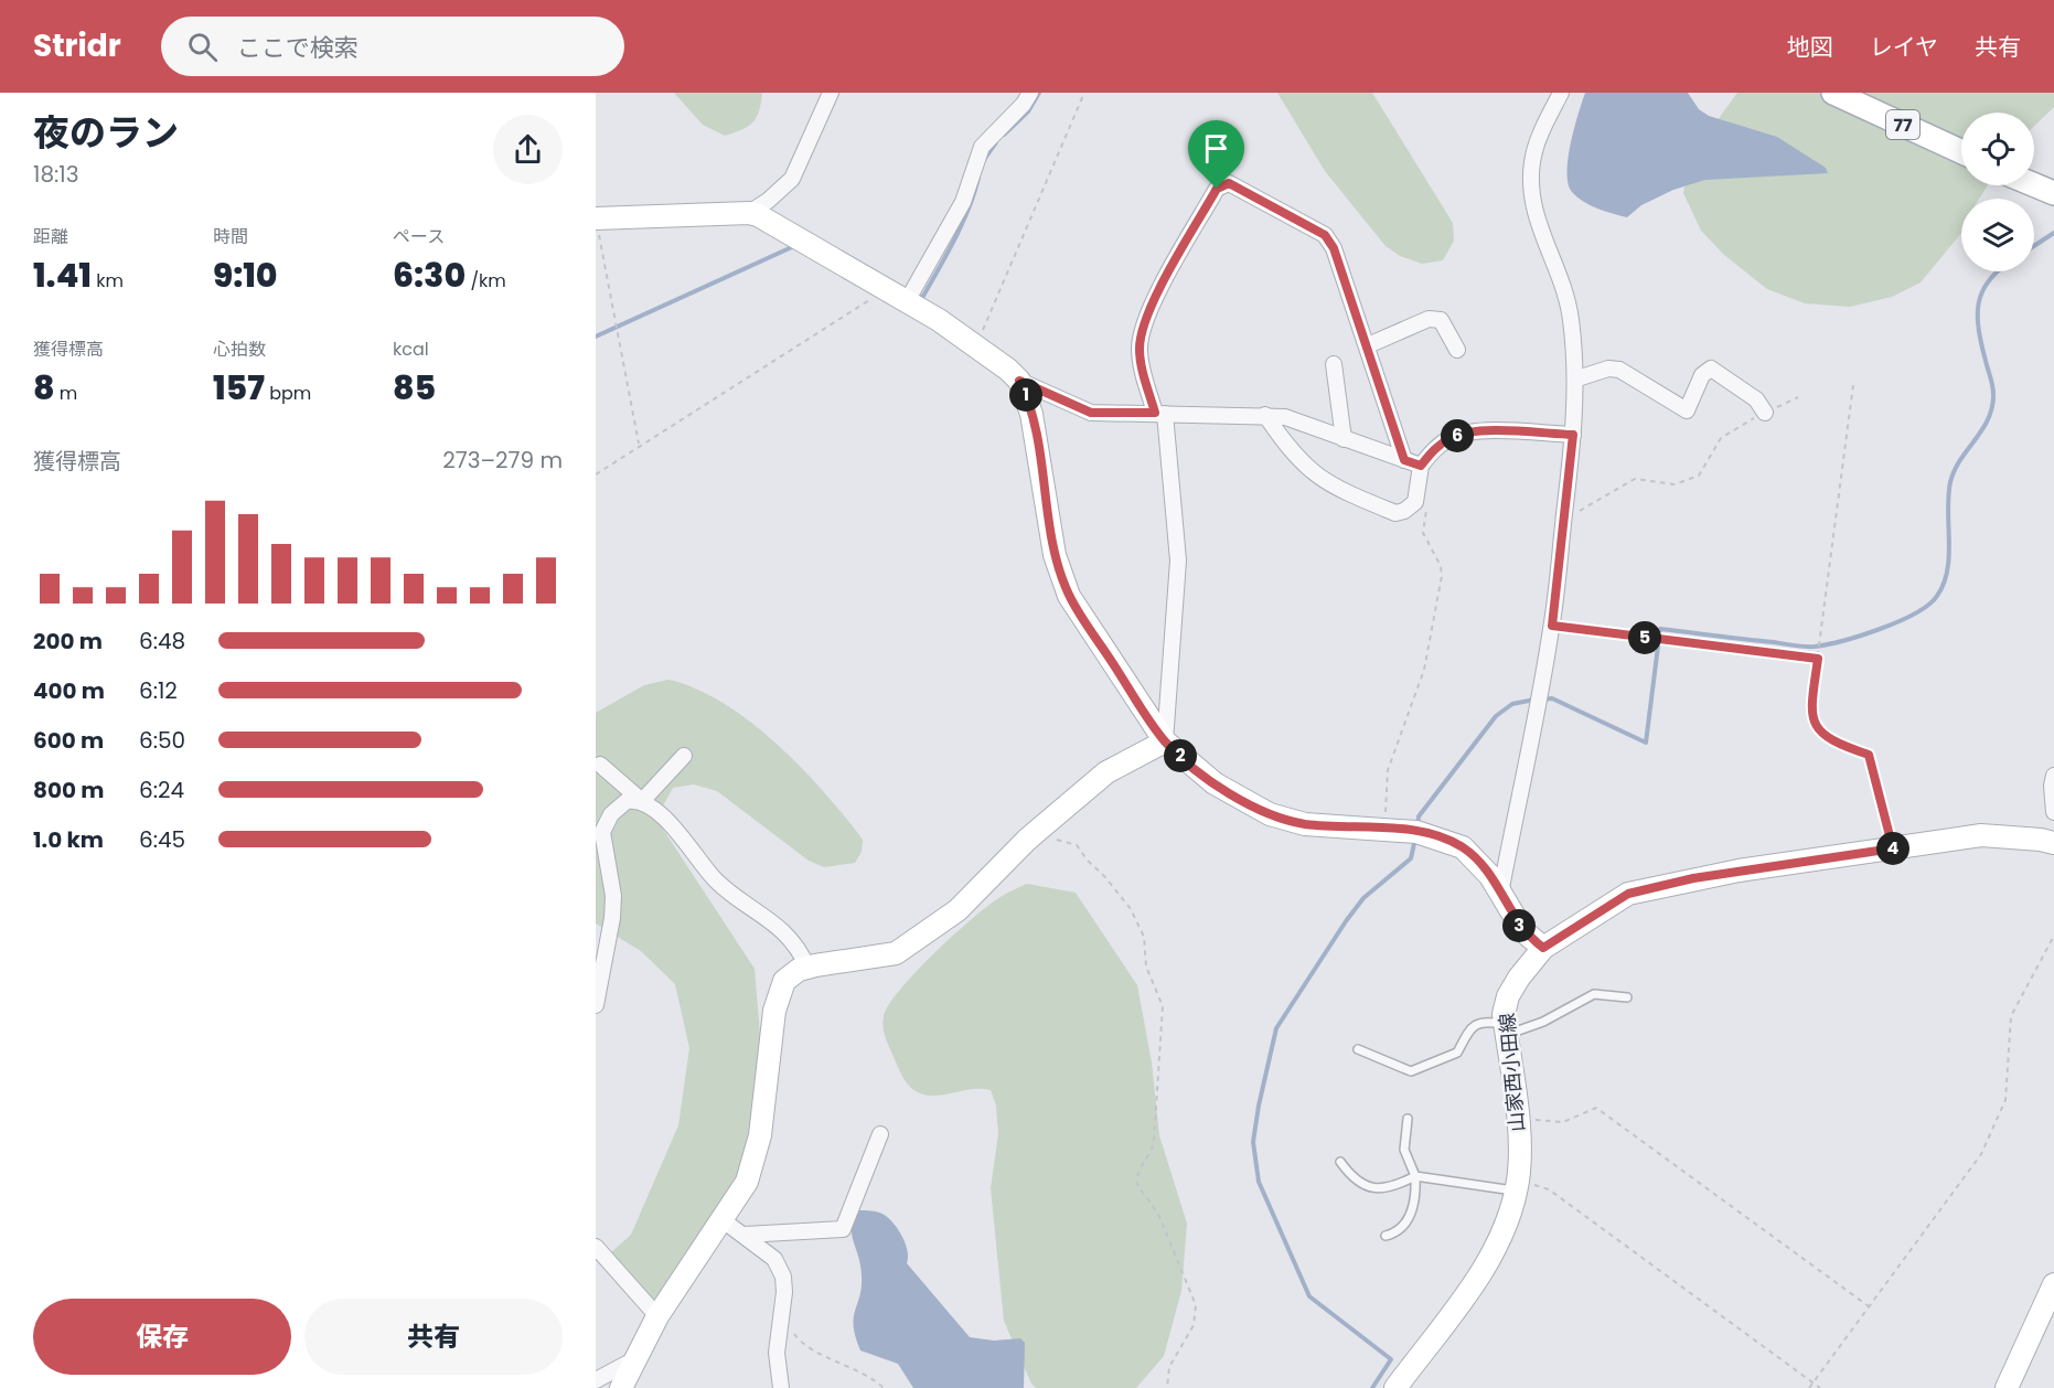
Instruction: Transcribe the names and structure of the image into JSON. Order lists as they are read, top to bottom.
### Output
{
  "streets": {
    "main road": ["77"],
    "street": ["山家西小田線"]
  },
  "page": {
    "header": "Stridr",
    "search": "ここで検索",
    "nav": ["地図", "レイヤ", "共有"],
    "heading": ["夜のラン", "18:13"],
    "stats": [
      ["距離", "1.41 km"],
      ["時間", "9:10"],
      ["ペース", "6:30 /km"],
      ["獲得標高", "8 m"],
      ["心拍数", "157 bpm"],
      ["kcal", "85"]
    ],
    "pins": [
      "1",
      "6",
      "5",
      "2",
      "4",
      "3"
    ],
    "chart": ["獲得標高", "273–279 m"],
    "list": [
      {
        "name": "200 m",
        "note": "6:48"
      },
      {
        "name": "400 m",
        "note": "6:12"
      },
      {
        "name": "600 m",
        "note": "6:50"
      },
      {
        "name": "800 m",
        "note": "6:24"
      },
      {
        "name": "1.0 km",
        "note": "6:45"
      }
    ],
    "buttons": ["保存", "共有"]
  }
}
